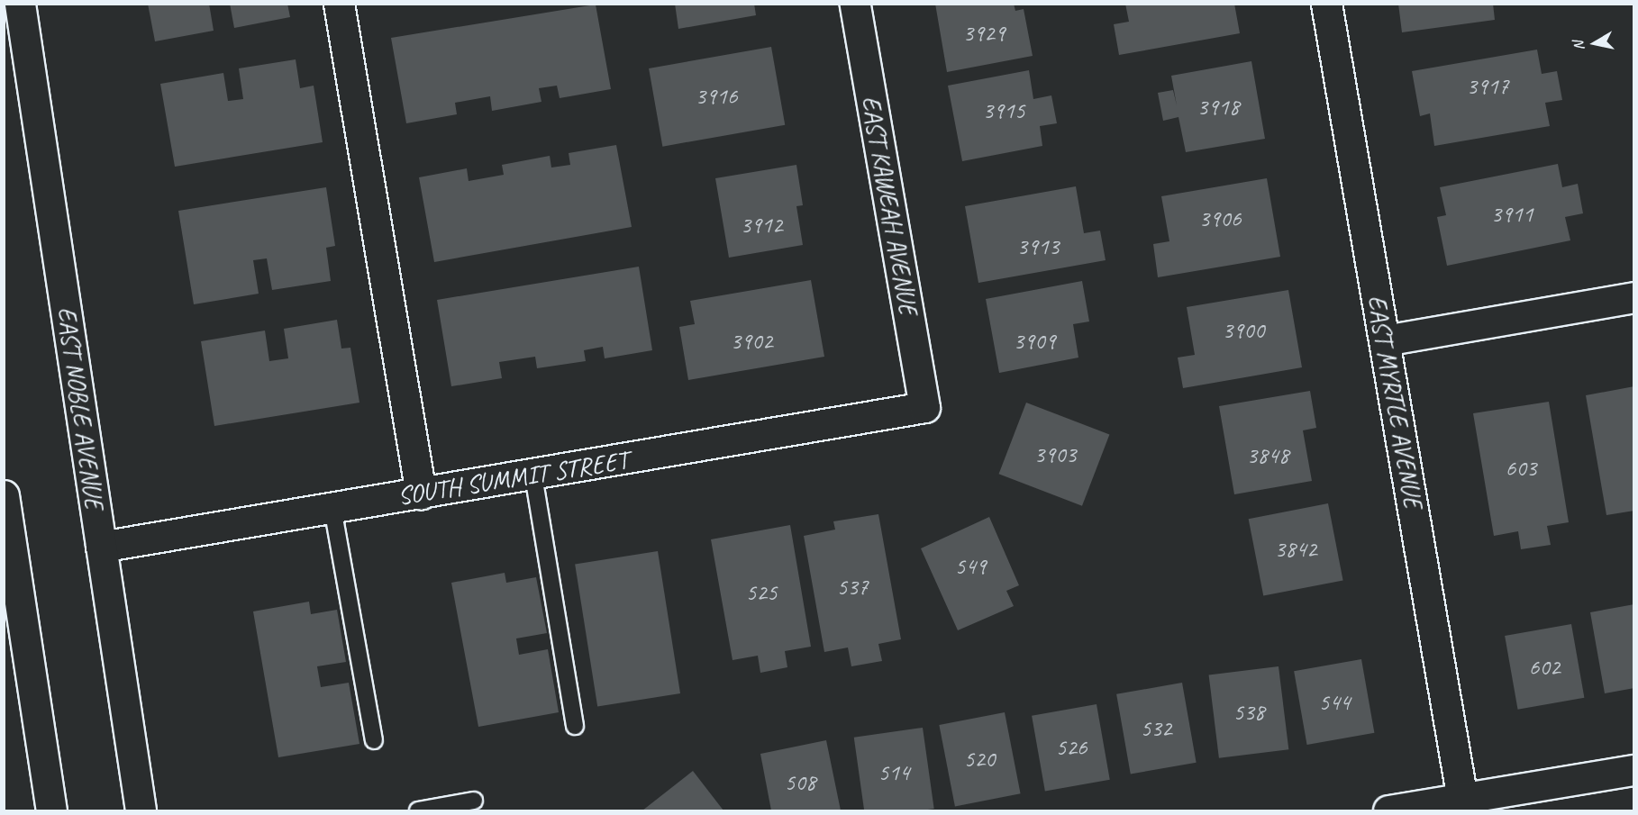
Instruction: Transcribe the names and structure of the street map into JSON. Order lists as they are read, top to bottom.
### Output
{
  "streets": {
    "main road": [
      "EAST KAWEAH AVENUE",
      "EAST MYRTLE AVENUE",
      "EAST NOBLE AVENUE",
      "SOUTH SUMMIT STREET"
    ]
  },
  "crossings": [
    ["EAST KAWEAH AVENUE", "SOUTH SUMMIT STREET"],
    ["EAST NOBLE AVENUE", "SOUTH SUMMIT STREET"]
  ],
  "house_numbers": [
    "3929",
    "3917",
    "3916",
    "3918",
    "3915",
    "3911",
    "3906",
    "3912",
    "3913",
    "3900",
    "3902",
    "3909",
    "3903",
    "3848",
    "603",
    "3842",
    "549",
    "537",
    "525",
    "602",
    "544",
    "538",
    "532",
    "526",
    "520",
    "514",
    "508"
  ],
  "north": "left"
}
